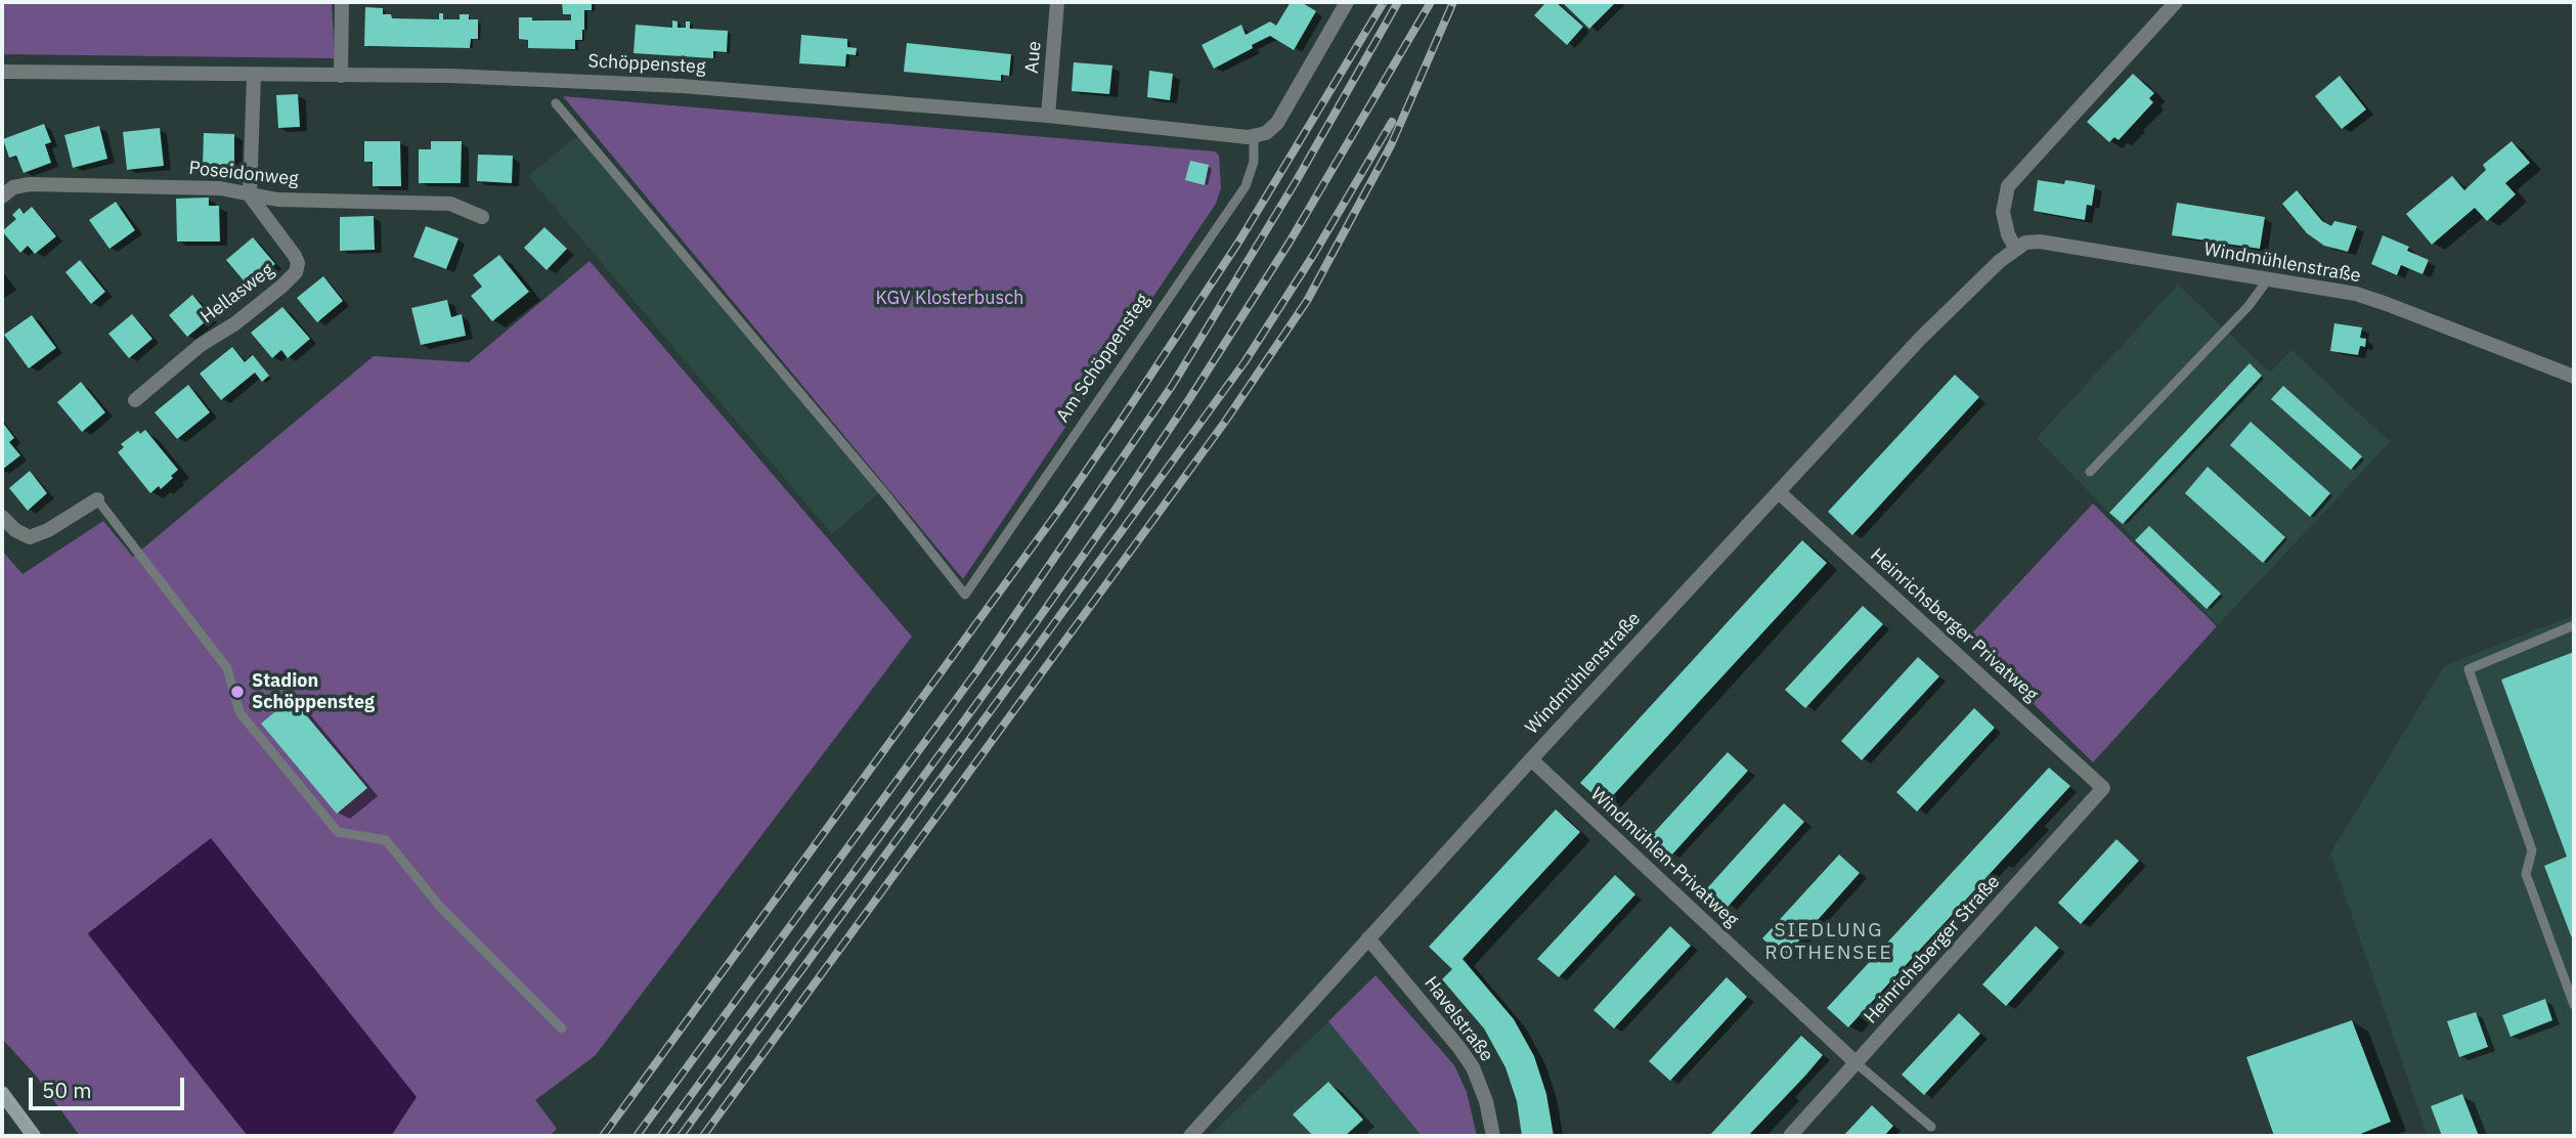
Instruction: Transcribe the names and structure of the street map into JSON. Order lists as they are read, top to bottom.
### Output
{
  "streets": {
    "street": [
      "Aue",
      "Schöppensteg",
      "Poseidonweg",
      "Windmühlenstraße",
      "Hellasweg",
      "Heinrichsberger Privatweg",
      "Windmühlen-Privatweg",
      "Heinrichsberger Straße",
      "Havelstraße"
    ],
    "lane": ["Am Schöppensteg"]
  },
  "crossings": [
    ["Aue", "Schöppensteg"],
    ["Schöppensteg", "Am Schöppensteg"],
    ["Poseidonweg", "Hellasweg"],
    ["Windmühlenstraße", "Heinrichsberger Privatweg"],
    ["Windmühlenstraße", "Windmühlen-Privatweg"],
    ["Windmühlenstraße", "Havelstraße"],
    ["Heinrichsberger Privatweg", "Heinrichsberger Straße"],
    ["Windmühlen-Privatweg", "Heinrichsberger Straße"]
  ],
  "districts": ["SIEDLUNG ROTHENSEE"],
  "parks": ["KGV Klosterbusch"],
  "places": ["Stadion Schöppensteg"],
  "scale_bar": "50 m"
}
